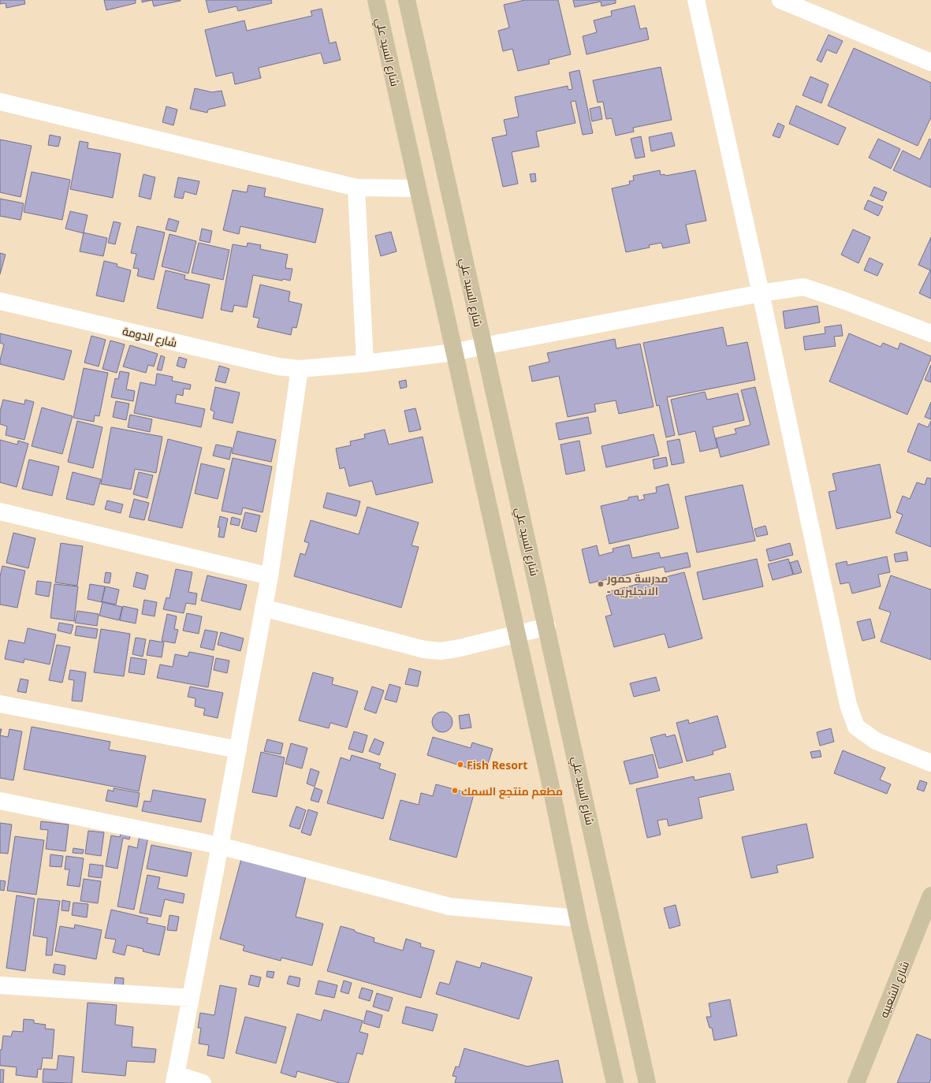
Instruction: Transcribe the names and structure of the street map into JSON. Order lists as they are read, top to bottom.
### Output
{
  "streets": {
    "main road": ["شارع السيد علي", "شارع الشعبيه"],
    "street": ["شارع الدومة"]
  },
  "crossings": [
    ["شارع السيد علي", "شارع الدومة"]
  ],
  "places": ["مدرسة حمور - الانجليزيه", "Fish Resort", "مطعم منتجع السمك"]
}
